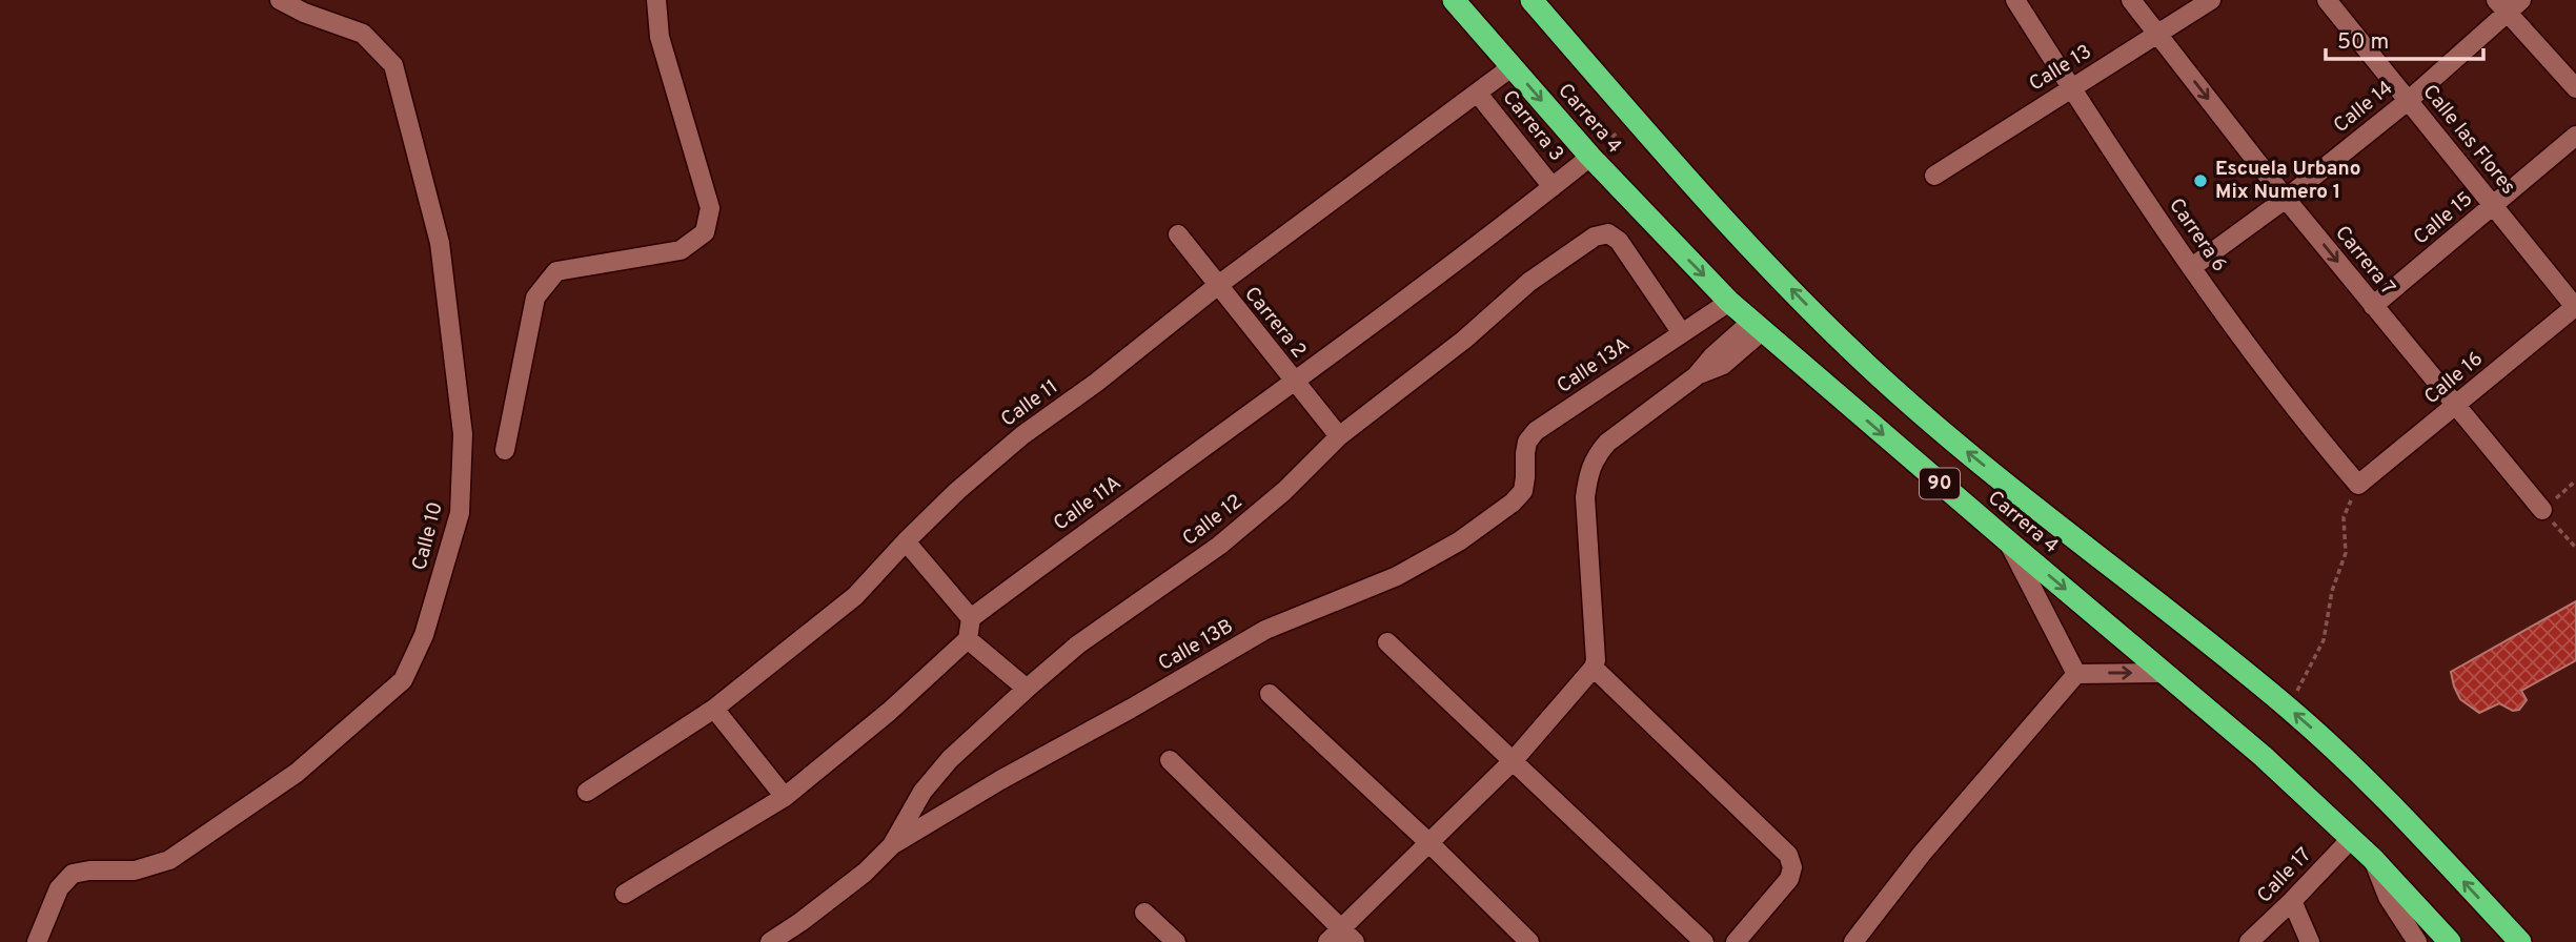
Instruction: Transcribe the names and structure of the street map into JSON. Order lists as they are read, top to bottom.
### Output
{
  "streets": {
    "highway": ["Carrera 4", "90"],
    "street": [
      "Calle 13",
      "Calle 14",
      "Carrera 3",
      "Calle las Flores",
      "Calle 15",
      "Carrera 6",
      "Carrera 7",
      "Carrera 2",
      "Calle 13A",
      "Calle 16",
      "Calle 11",
      "Calle 11A",
      "Calle 12",
      "Calle 10",
      "Calle 13B",
      "Calle 17"
    ]
  },
  "crossings": [
    ["Calle 13", "Carrera 6"],
    ["Calle 13", "Carrera 7"],
    ["Calle 14", "Calle las Flores"],
    ["Calle 14", "Carrera 6"],
    ["Calle 14", "Carrera 7"],
    ["Carrera 4", "Calle 13A"],
    ["Carrera 4", "Calle 11"],
    ["Carrera 4", "Calle 11A"],
    ["Carrera 4", "Calle 17"],
    ["Carrera 3", "Calle 11"],
    ["Carrera 3", "Calle 11A"],
    ["Calle las Flores", "Calle 15"],
    ["Calle las Flores", "Calle 16"],
    ["Calle 15", "Carrera 7"],
    ["Carrera 6", "Calle 16"],
    ["Carrera 7", "Calle 16"],
    ["Carrera 2", "Calle 11"],
    ["Carrera 2", "Calle 11A"],
    ["Carrera 2", "Calle 12"],
    ["Calle 13A", "Calle 12"],
    ["Calle 13A", "Calle 13B"],
    ["Calle 12", "Calle 13B"]
  ],
  "one_way": ["Carrera 7"],
  "places": ["Escuela Urbano Mix Numero 1"],
  "scale_bar": "50 m"
}
